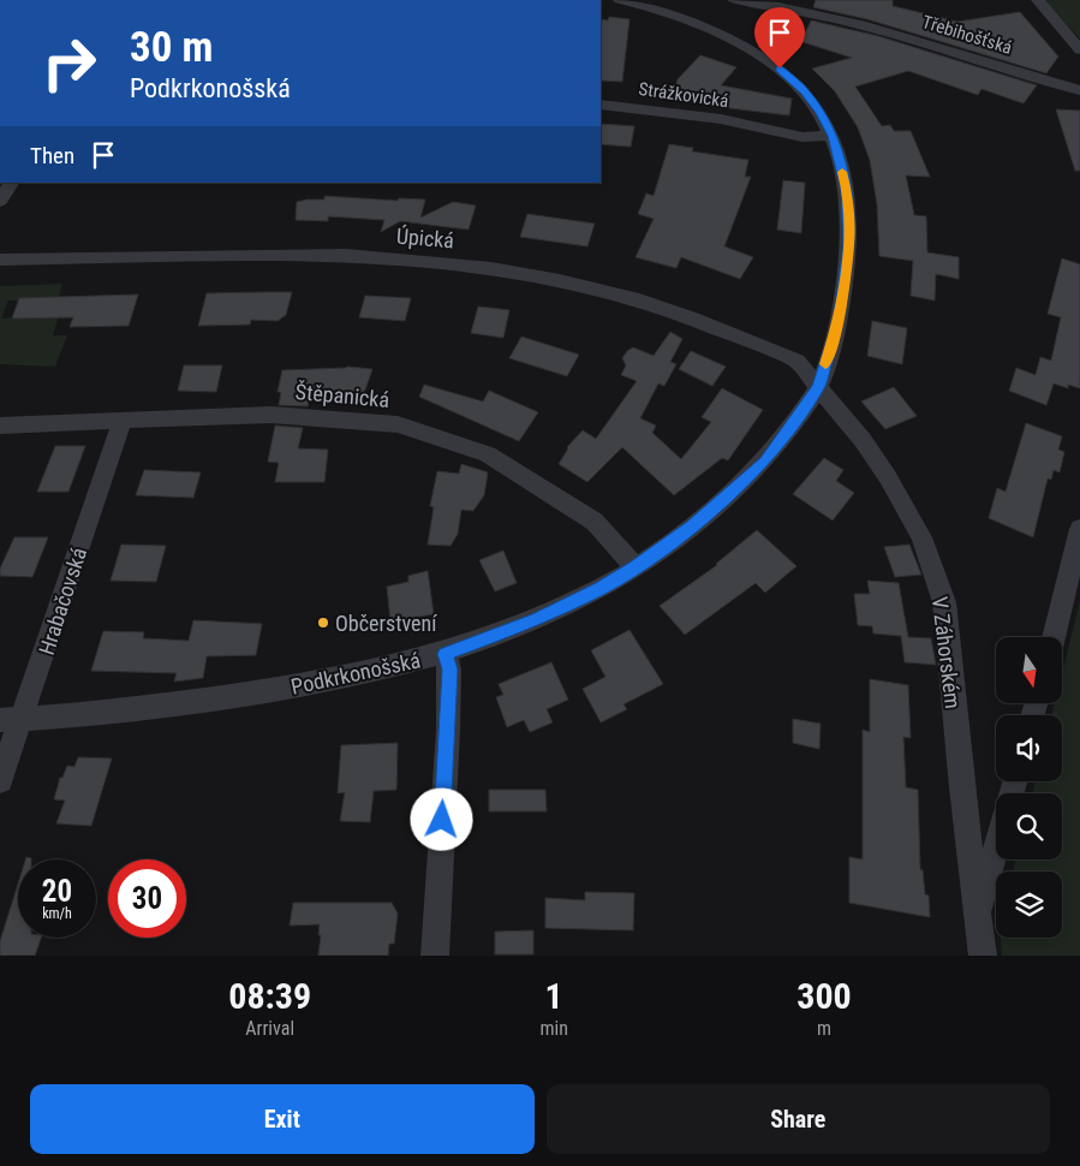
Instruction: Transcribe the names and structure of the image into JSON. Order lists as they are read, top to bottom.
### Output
{
  "streets": {
    "street": [
      "Třebihošťská",
      "Strážkovická",
      "Úpická",
      "Štěpanická",
      "Hrabačovská",
      "V Záhorském",
      "Podkrkonošská"
    ]
  },
  "crossings": [
    ["Strážkovická", "Podkrkonošská"],
    ["Úpická", "V Záhorském"],
    ["Úpická", "Podkrkonošská"],
    ["Štěpanická", "Hrabačovská"],
    ["Štěpanická", "Podkrkonošská"],
    ["Hrabačovská", "Podkrkonošská"],
    ["V Záhorském", "Podkrkonošská"]
  ],
  "places": ["Občerstvení"],
  "north": "bottom",
  "page": {
    "turn": ["30 m", "Podkrkonošská"],
    "then": "Then",
    "speed": "20 km/h",
    "limit": "30",
    "eta": [
      "08:39",
      "Arrival",
      "1",
      "min",
      "300",
      "m"
    ],
    "buttons": ["Exit", "Share"]
  }
}
